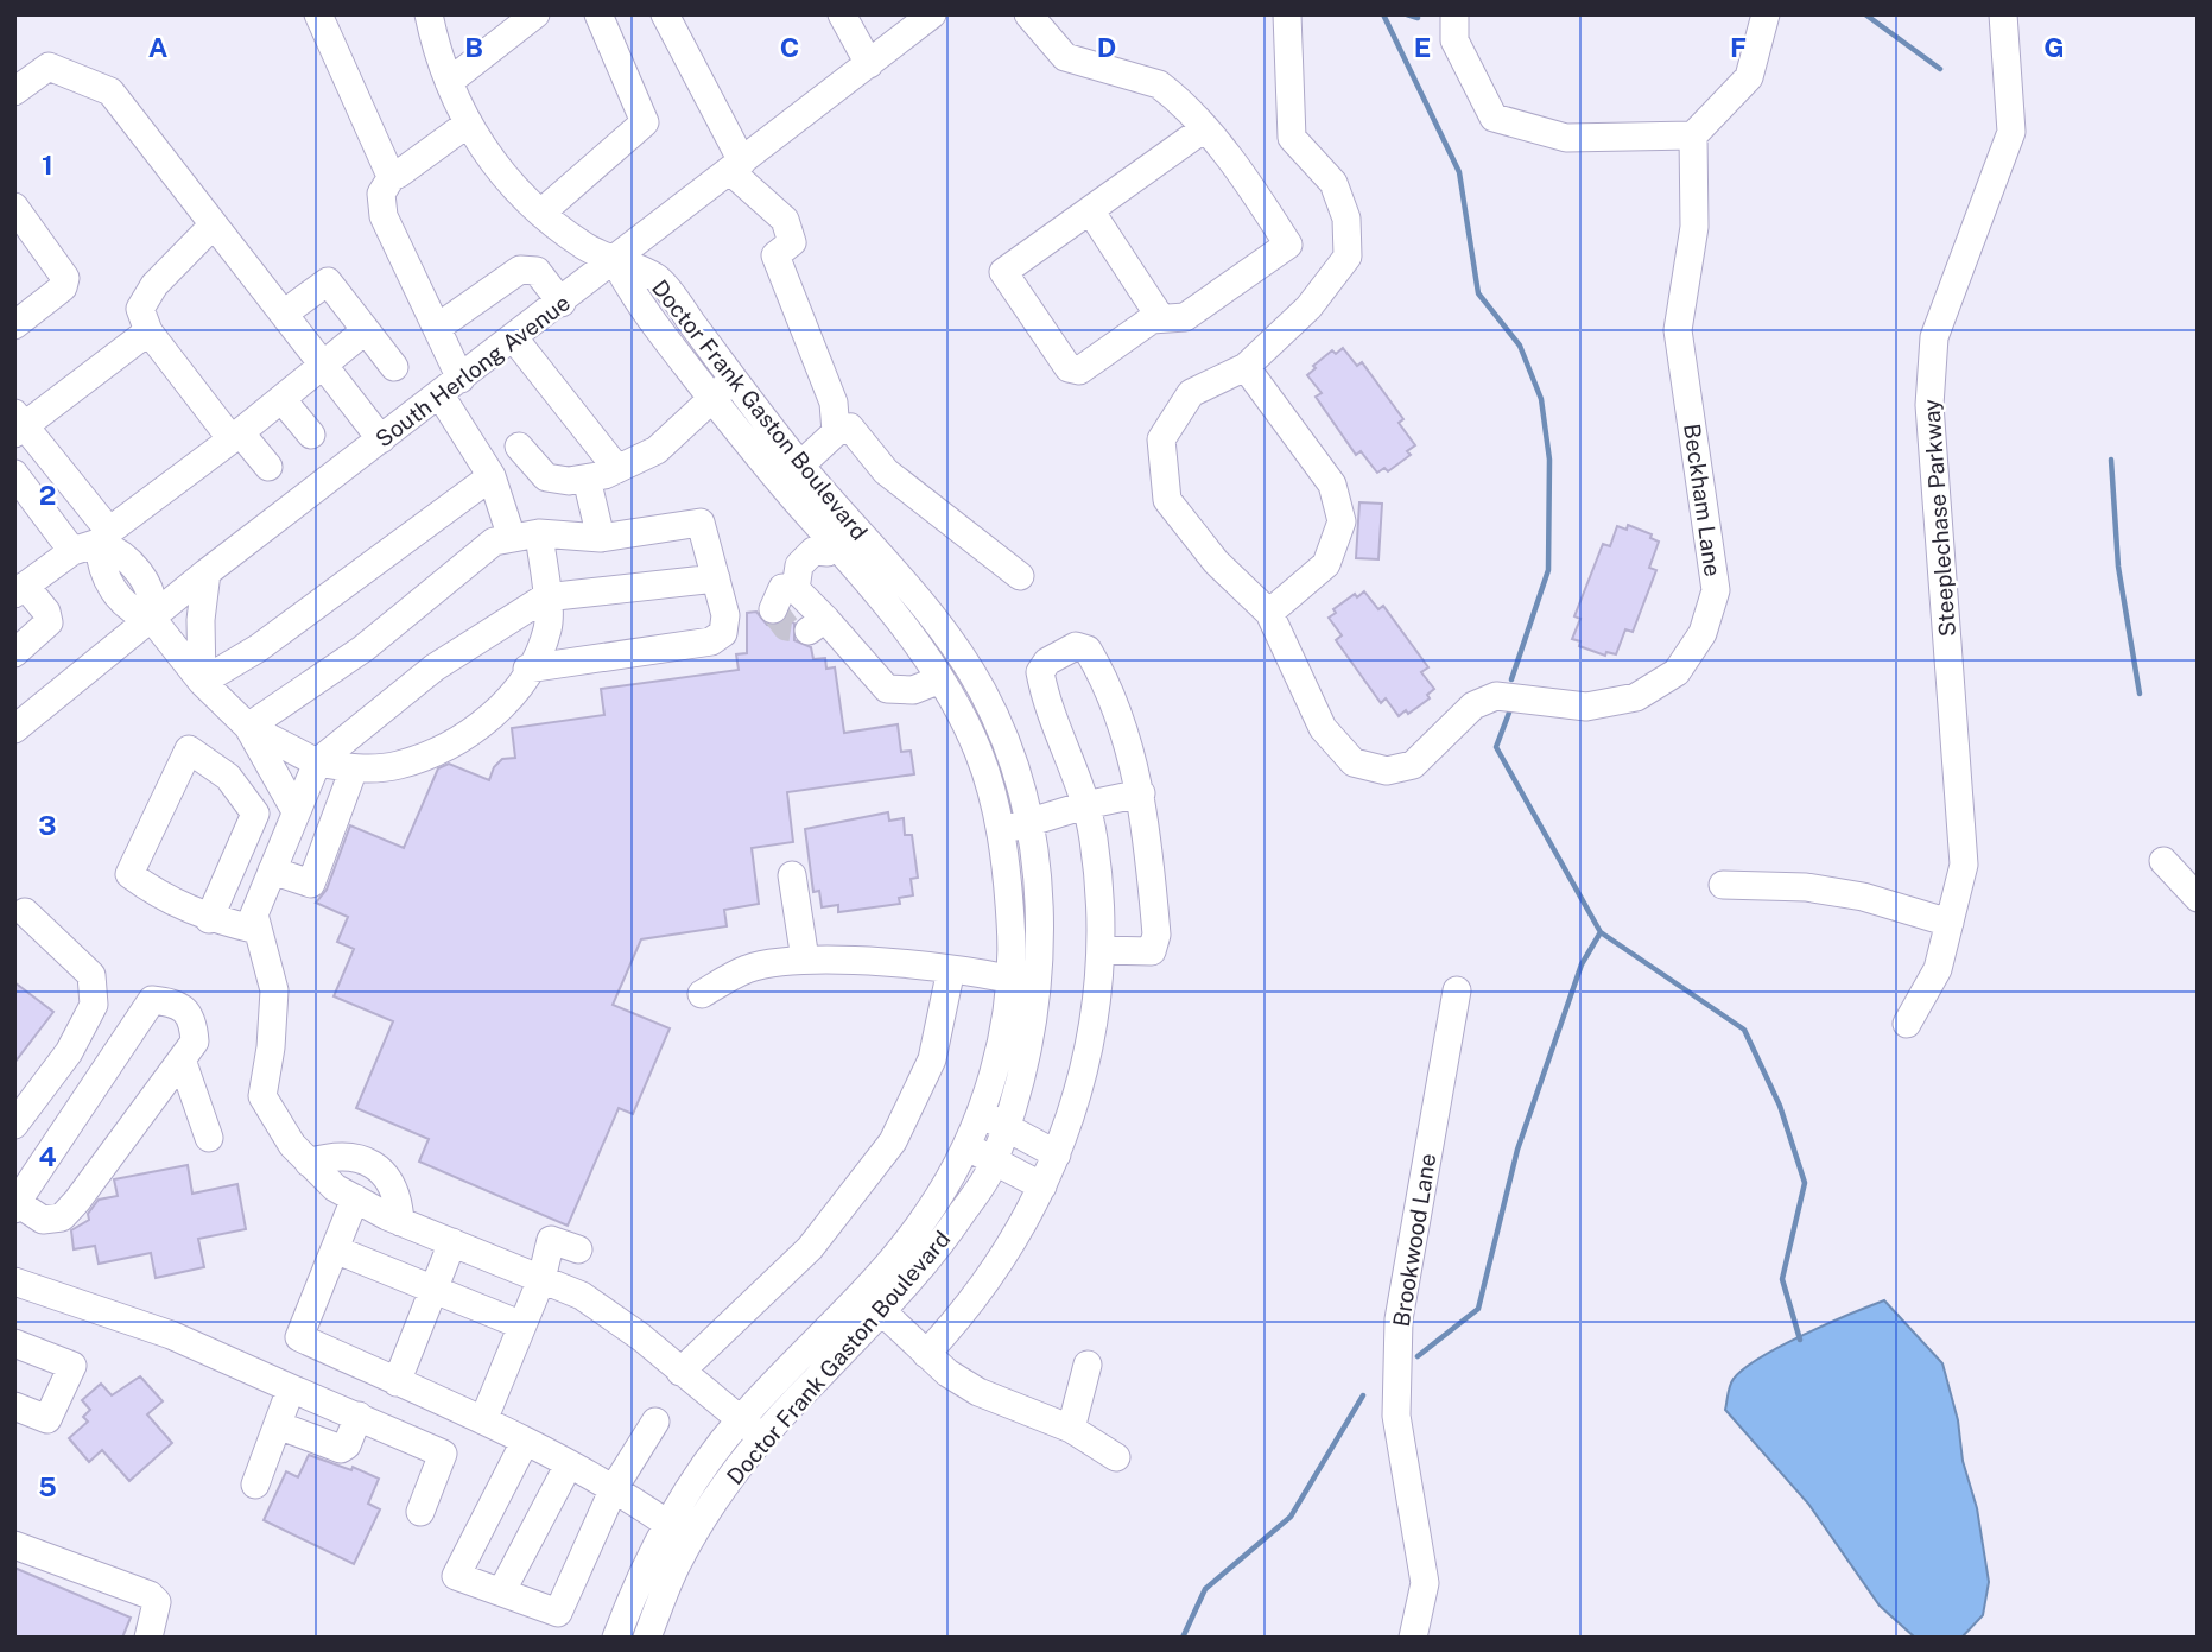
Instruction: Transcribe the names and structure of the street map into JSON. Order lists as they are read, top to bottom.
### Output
{
  "streets": {
    "street": [
      "South Herlong Avenue",
      "Doctor Frank Gaston Boulevard",
      "Beckham Lane",
      "Steeplechase Parkway",
      "Brookwood Lane"
    ]
  },
  "crossings": [
    ["South Herlong Avenue", "Doctor Frank Gaston Boulevard"]
  ],
  "grid": {
    "columns": [
      "A",
      "B",
      "C",
      "D",
      "E",
      "F",
      "G"
    ],
    "rows": [
      "1",
      "2",
      "3",
      "4",
      "5"
    ]
  }
}
